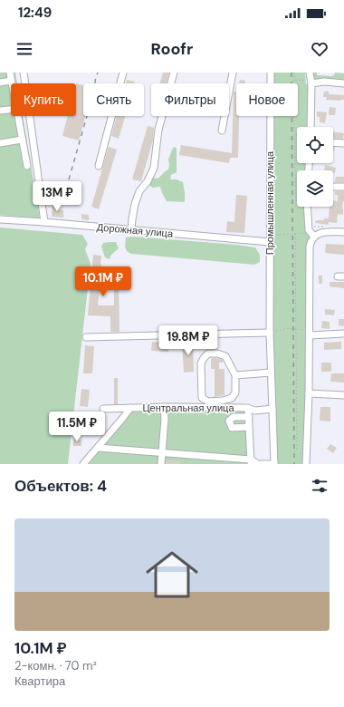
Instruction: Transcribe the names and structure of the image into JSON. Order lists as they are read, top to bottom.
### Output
{
  "streets": {
    "street": ["Промышленная улица", "Дорожная улица", "Центральная улица"]
  },
  "crossings": [
    ["Промышленная улица", "Дорожная улица"],
    ["Промышленная улица", "Центральная улица"]
  ],
  "page": {
    "status": "12:49",
    "header": "Roofr",
    "chip": [
      "Купить",
      "Снять",
      "Фильтры",
      "Новое"
    ],
    "price": [
      "13M ₽",
      "10.1M ₽",
      "19.8M ₽",
      "11.5M ₽"
    ],
    "heading": "Объектов: 4",
    "list": [
      {
        "name": "10.1M ₽",
        "note": "2-комн. · 70 m² · Квартира"
      }
    ]
  }
}
